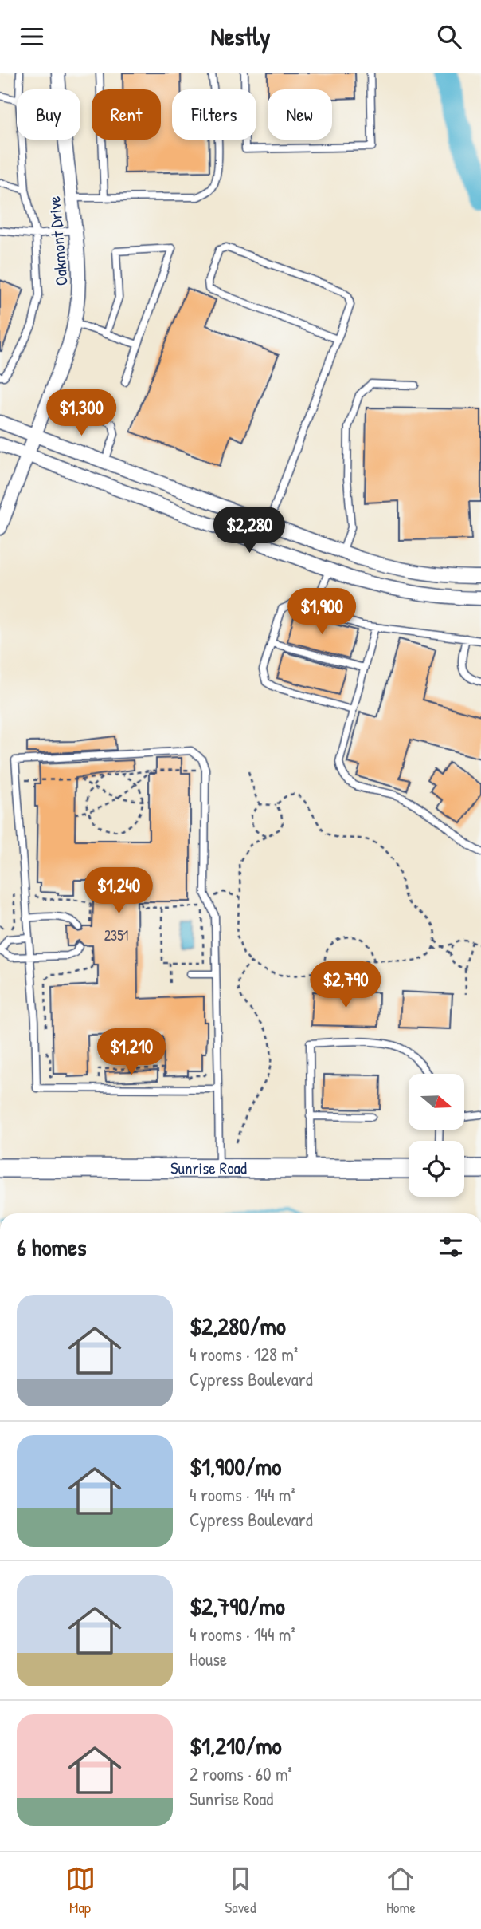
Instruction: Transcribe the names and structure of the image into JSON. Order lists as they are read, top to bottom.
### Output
{
  "streets": {
    "main road": ["Sunrise Road"],
    "street": ["Oakmont Drive"]
  },
  "house_numbers": ["2351"],
  "north": "right",
  "page": {
    "header": "Nestly",
    "chip": [
      "Buy",
      "Rent",
      "Filters",
      "New"
    ],
    "price": [
      "$1,300",
      "$2,280",
      "$1,900",
      "$1,240",
      "$2,790",
      "$1,210"
    ],
    "heading": "6 homes",
    "list": [
      {
        "name": "$2,280/mo",
        "note": "4 rooms · 128 m² · Cypress Boulevard"
      },
      {
        "name": "$1,900/mo",
        "note": "4 rooms · 144 m² · Cypress Boulevard"
      },
      {
        "name": "$2,790/mo",
        "note": "4 rooms · 144 m² · House"
      },
      {
        "name": "$1,210/mo",
        "note": "2 rooms · 60 m² · Sunrise Road"
      }
    ],
    "tabs": ["Map", "Saved", "Home"]
  }
}
